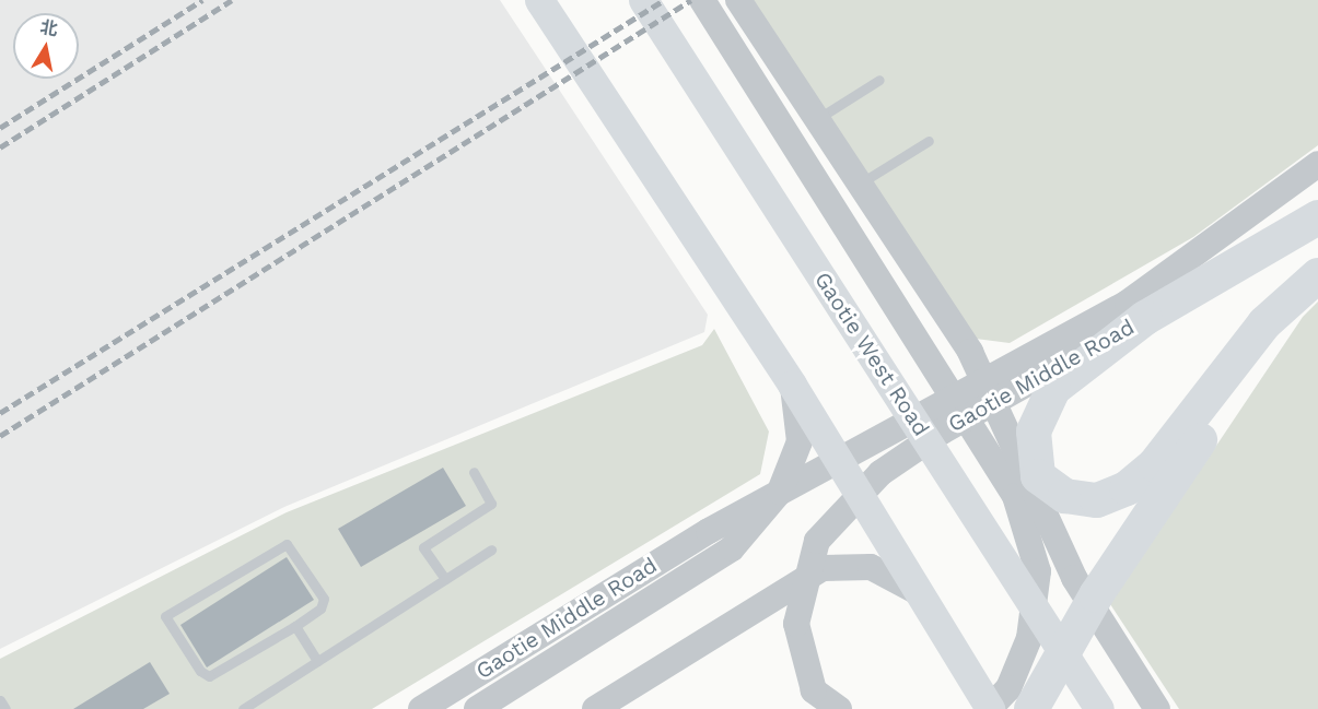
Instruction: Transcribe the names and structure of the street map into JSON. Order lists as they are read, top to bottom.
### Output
{
  "streets": {
    "highway": ["Gaotie Middle Road"],
    "main road": ["Gaotie West Road"]
  },
  "north": "top"
}
